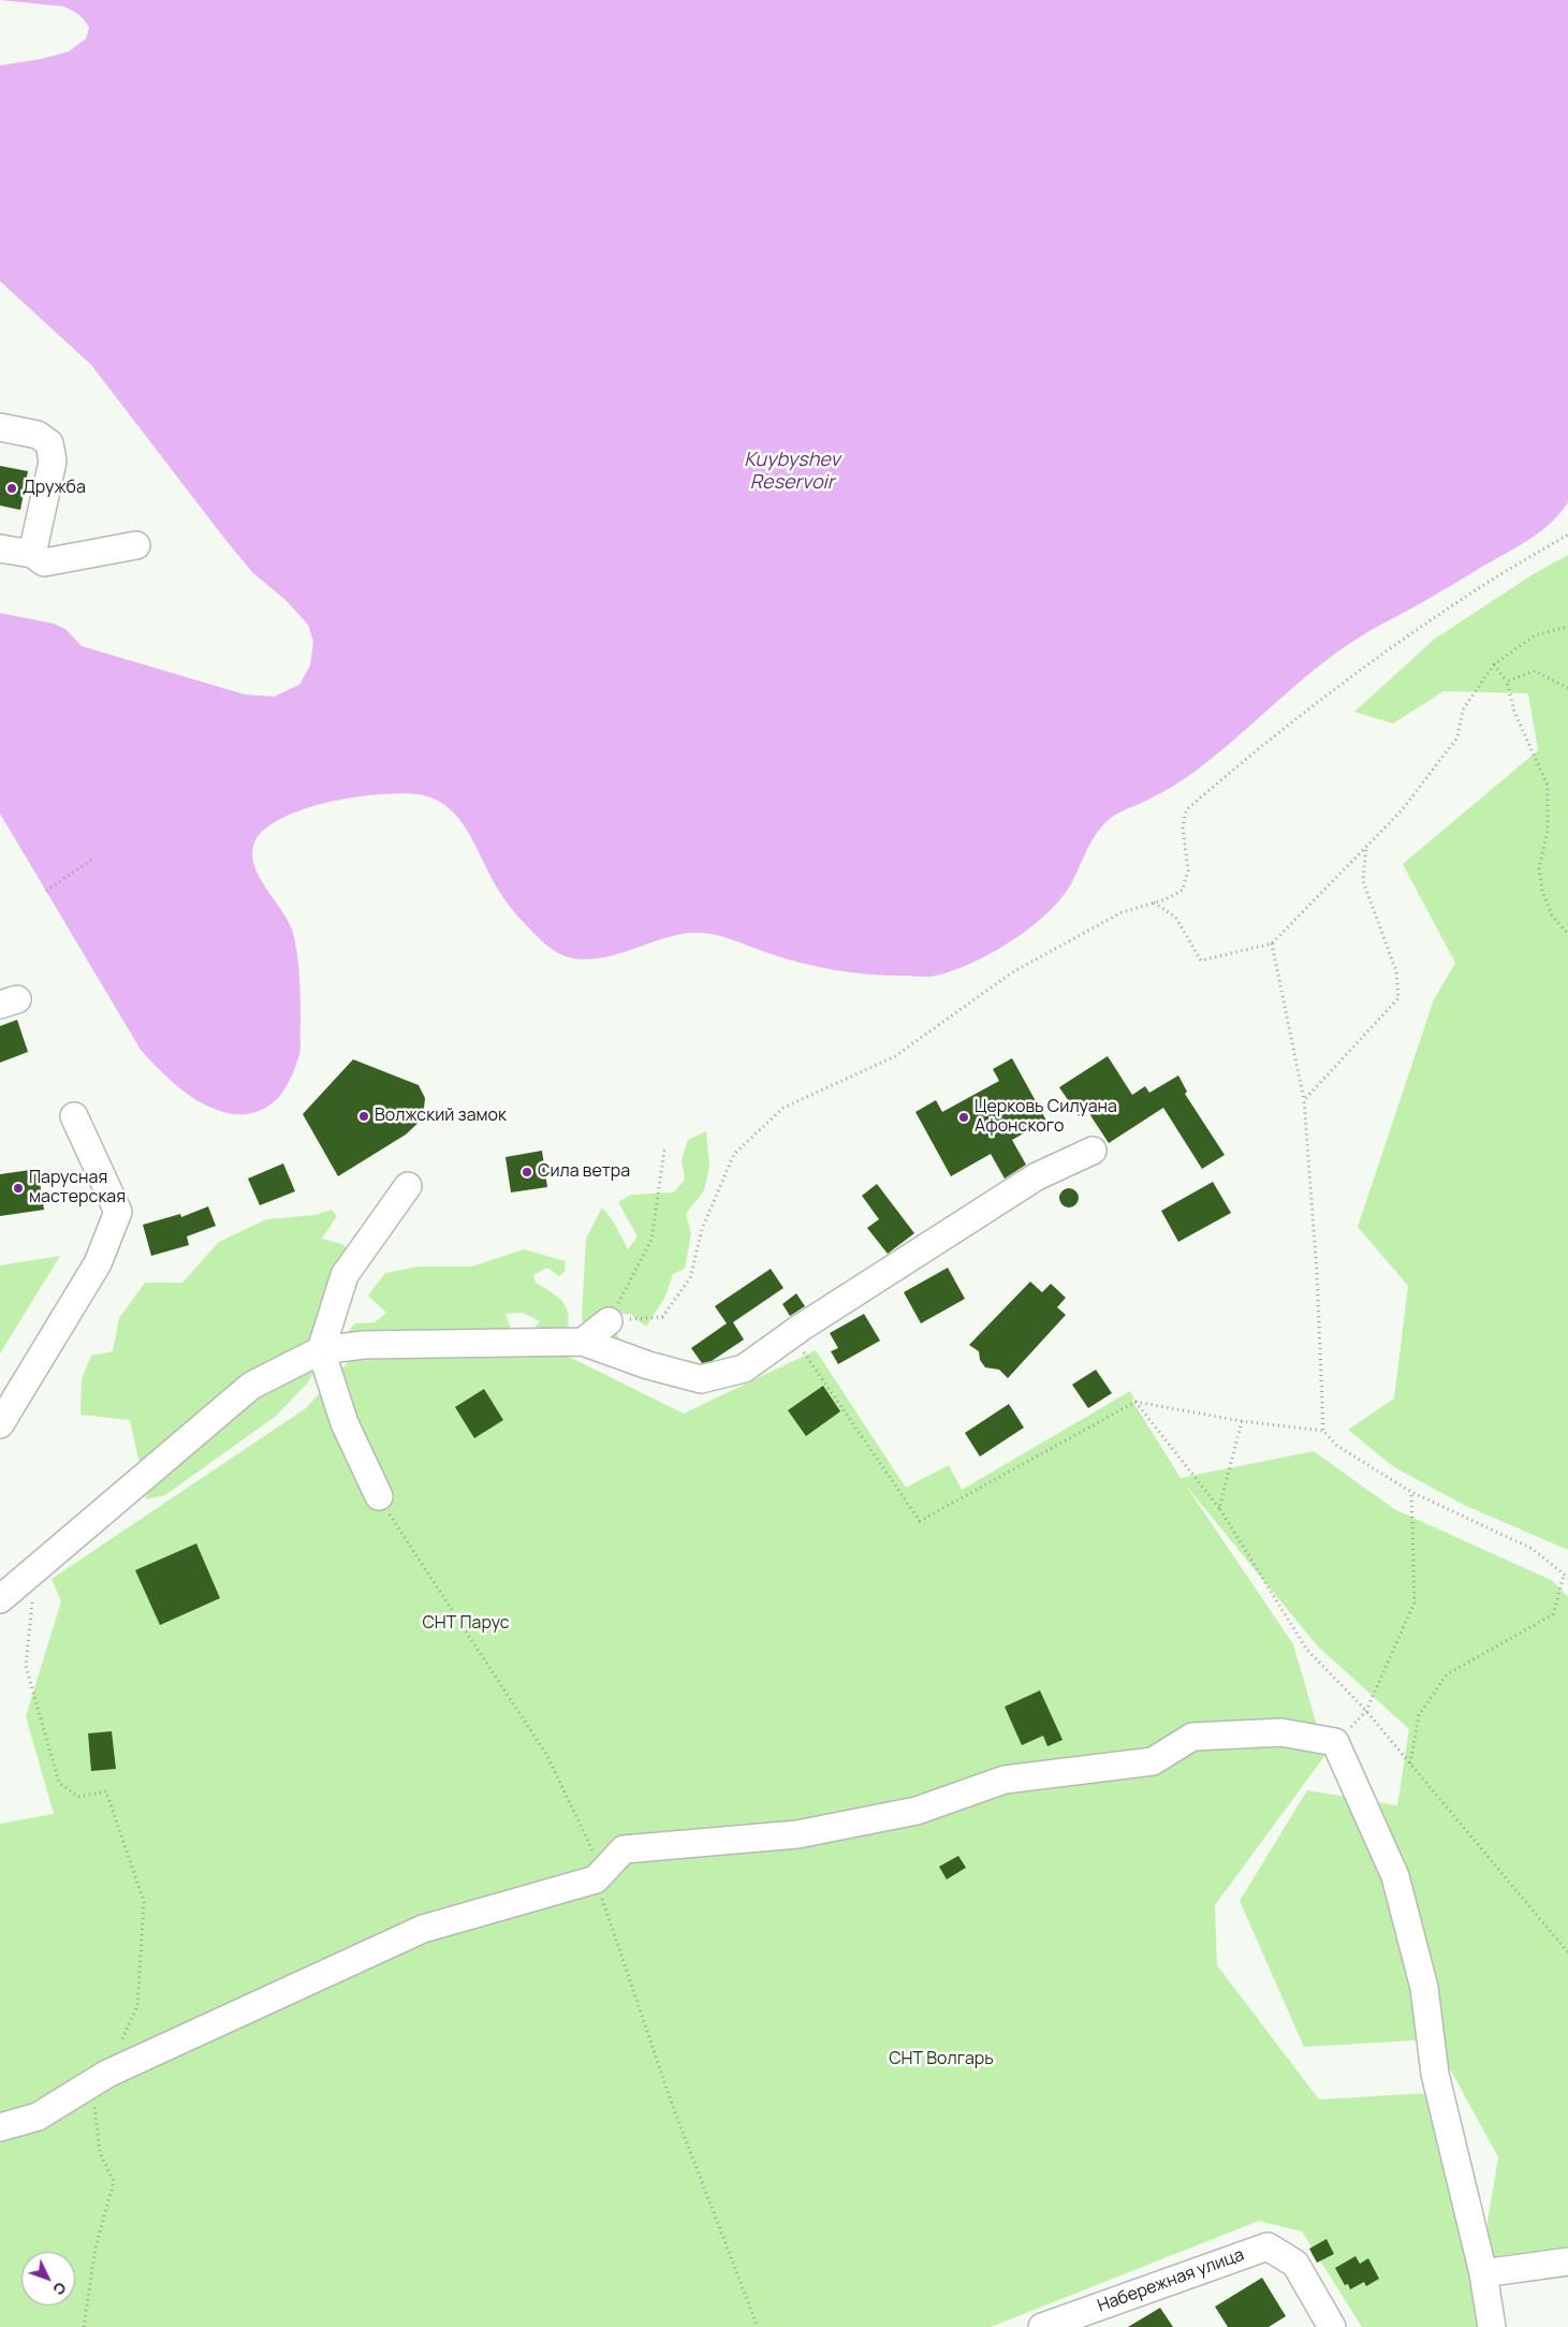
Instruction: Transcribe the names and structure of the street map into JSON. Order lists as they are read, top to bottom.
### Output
{
  "streets": {
    "street": ["Набережная улица"]
  },
  "water": ["Kuybyshev Reservoir"],
  "parks": ["СНТ Парус", "СНТ Волгарь"],
  "places": [
    "Дружба",
    "Волжский замок",
    "Церковь Силуана Афонского",
    "Сила ветра",
    "Парусная мастерская"
  ],
  "north": "bottom right"
}
